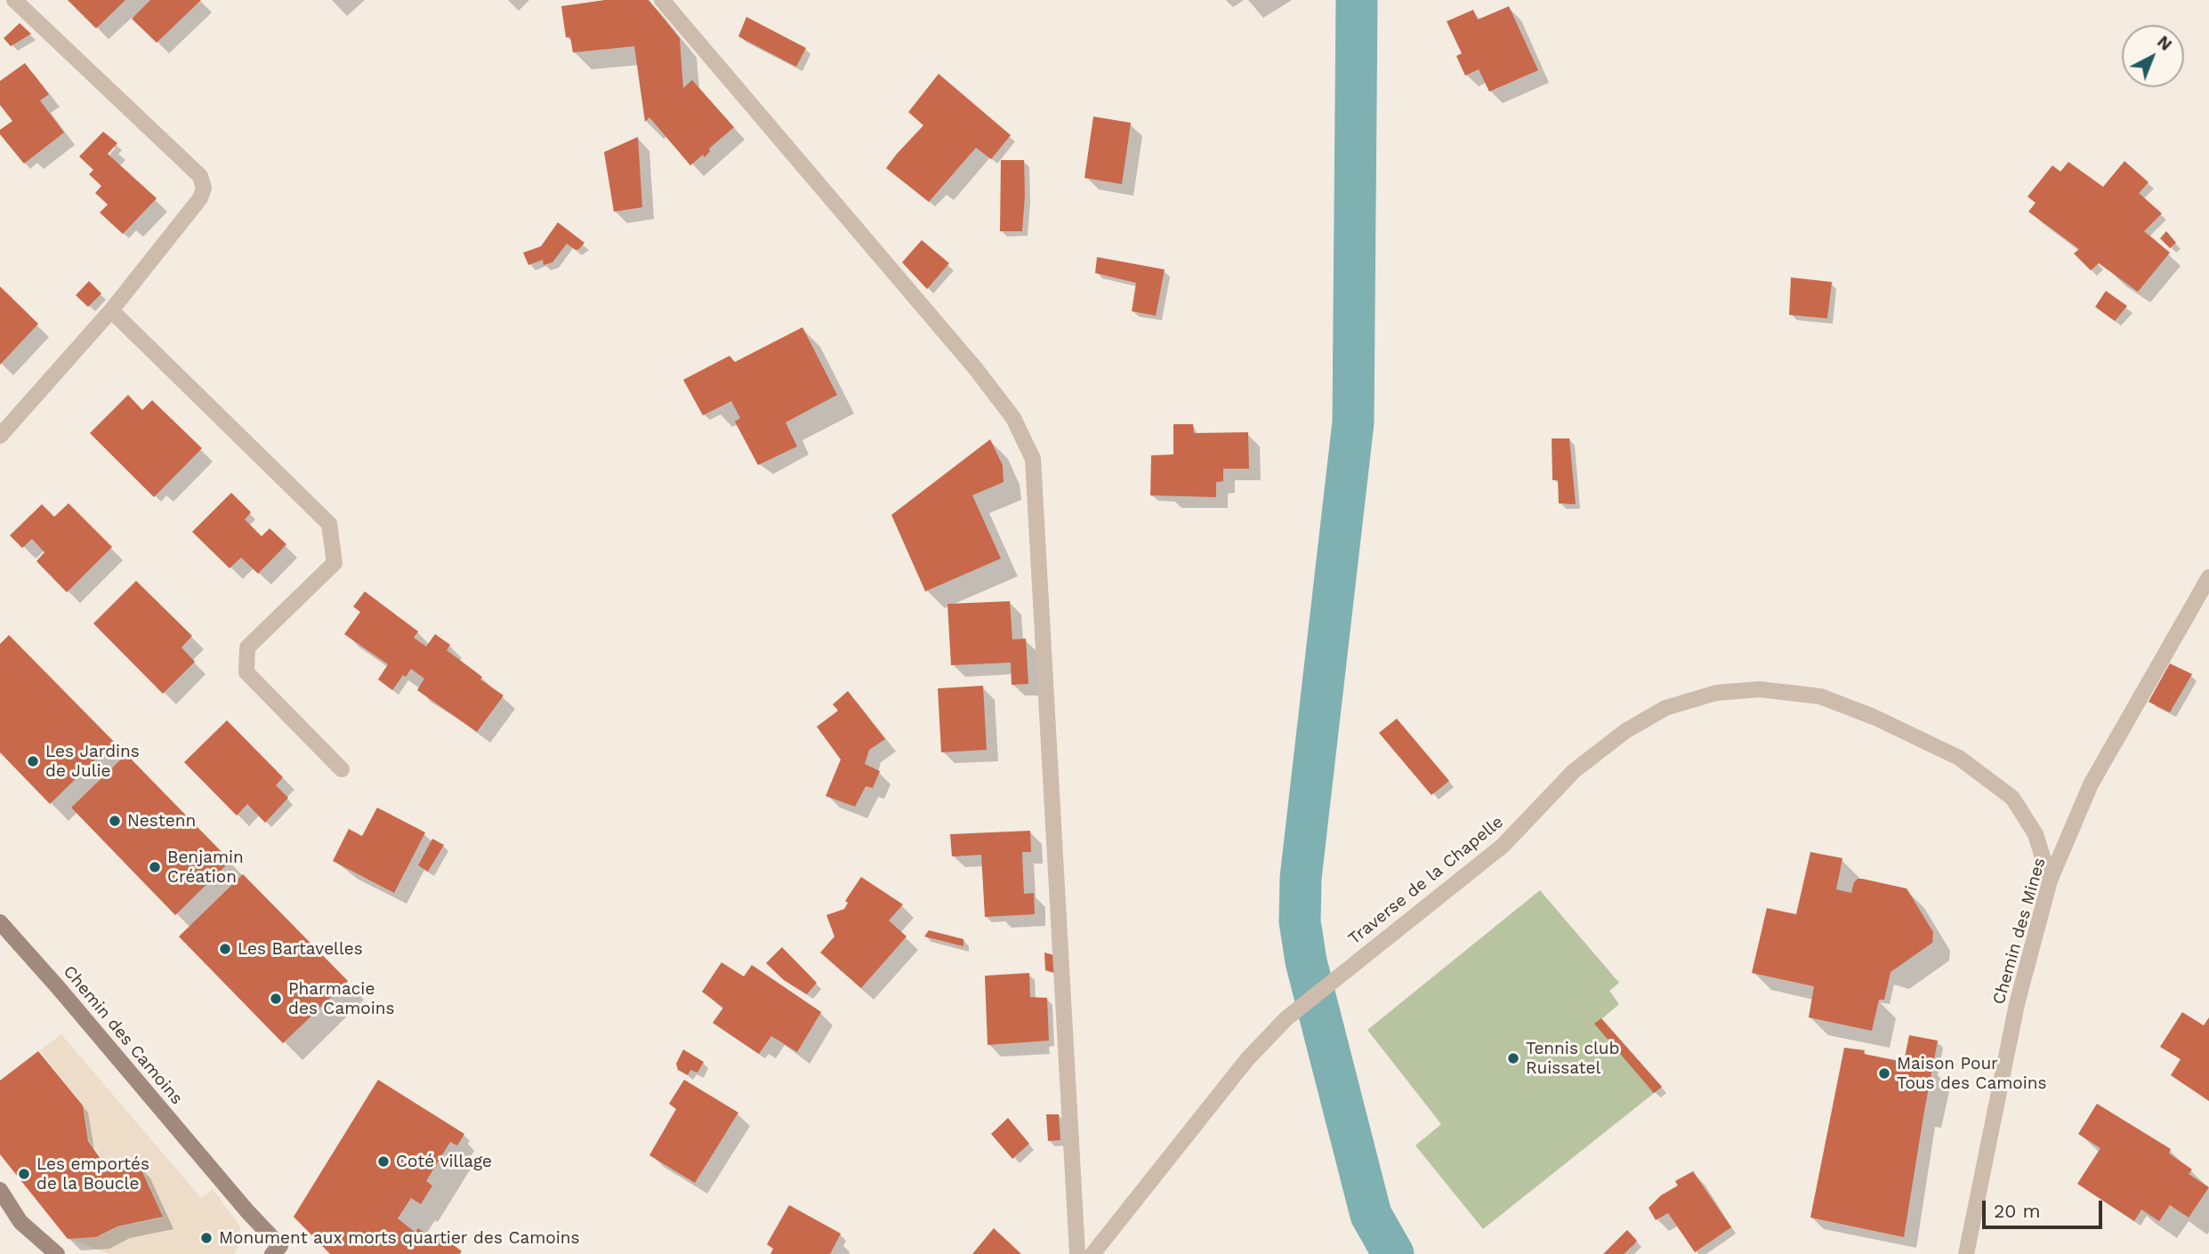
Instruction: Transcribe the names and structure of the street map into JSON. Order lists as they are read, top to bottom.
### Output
{
  "streets": {
    "street": ["Traverse de la Chapelle", "Chemin des Mines", "Chemin des Camoins"]
  },
  "crossings": [
    ["Traverse de la Chapelle", "Chemin des Mines"]
  ],
  "places": [
    "Les Jardins de Julie",
    "Nestenn",
    "Benjamin Création",
    "Les Bartavelles",
    "Pharmacie des Camoins",
    "Tennis club Ruissatel",
    "Maison Pour Tous des Camoins",
    "Coté village",
    "Les emportés de la Boucle",
    "Monument aux morts quartier des Camoins"
  ],
  "scale_bar": "20 m",
  "north": "top right"
}
